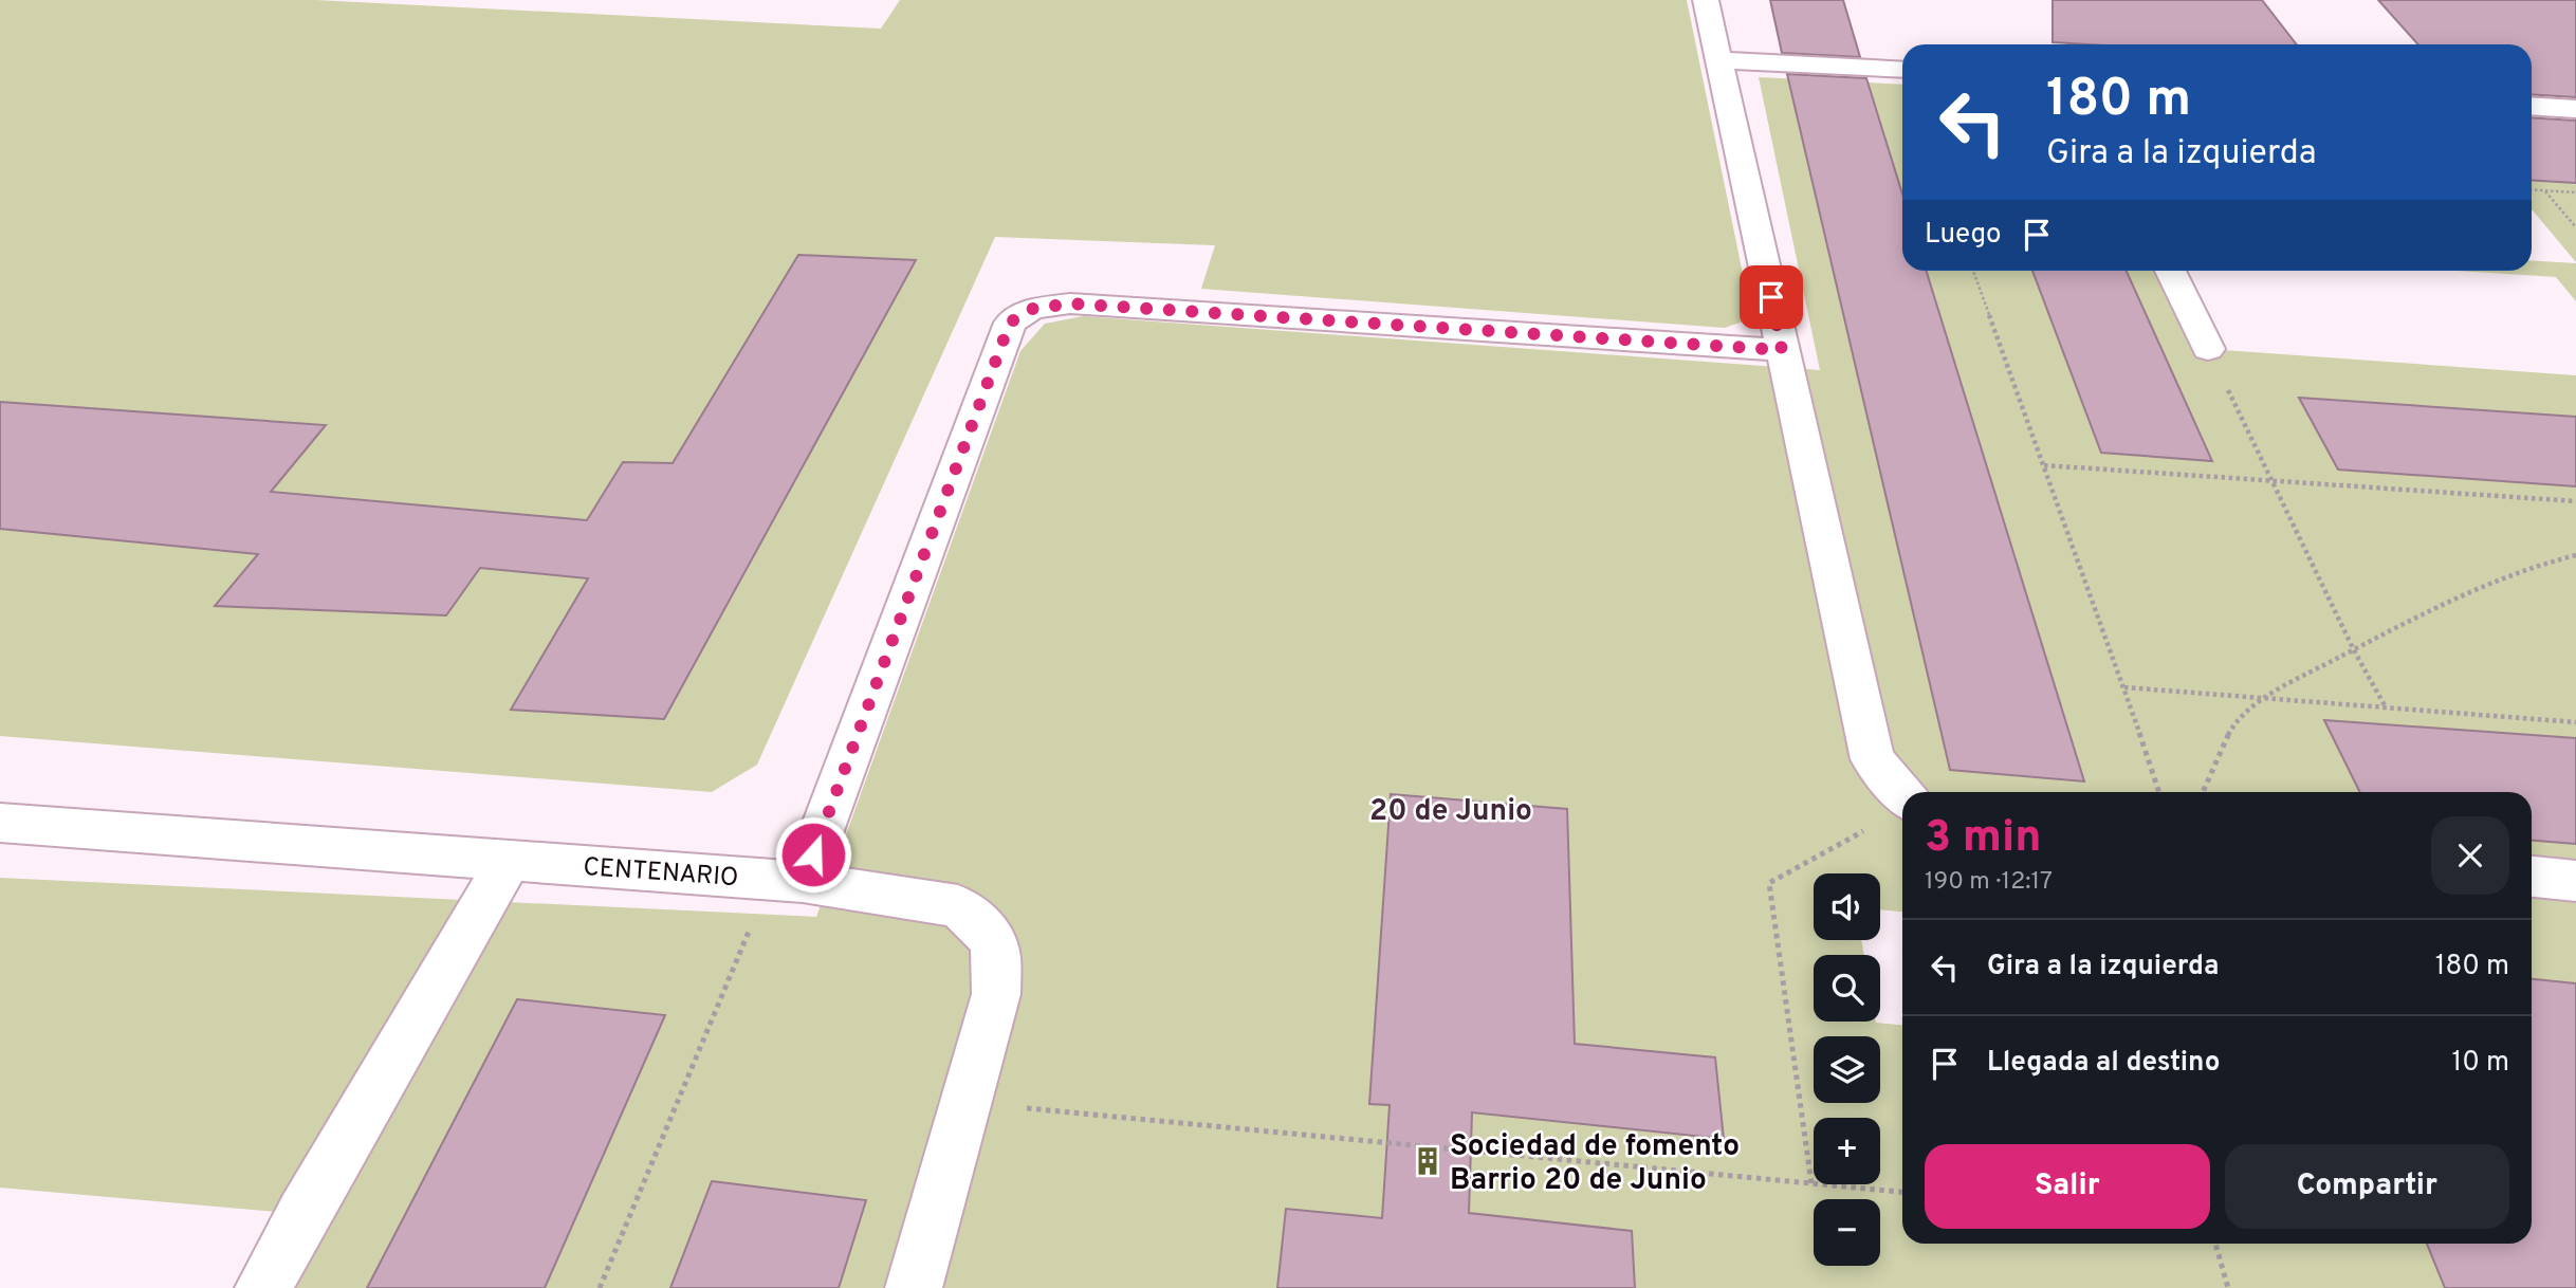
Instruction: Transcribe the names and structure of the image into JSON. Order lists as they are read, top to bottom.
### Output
{
  "streets": {
    "street": ["CENTENARIO"]
  },
  "districts": ["20 de Junio"],
  "places": {
    "building": ["Sociedad de fomento Barrio 20 de Junio"]
  },
  "page": {
    "turn": ["180 m", "Gira a la izquierda"],
    "then": "Luego",
    "heading": ["3 min", "190 m · 12:17"],
    "map_buttons": ["+", "−"],
    "list": [
      {
        "name": "Gira a la izquierda",
        "value": "180 m"
      },
      {
        "name": "Llegada al destino",
        "value": "10 m"
      }
    ],
    "buttons": ["Salir", "Compartir"]
  }
}
